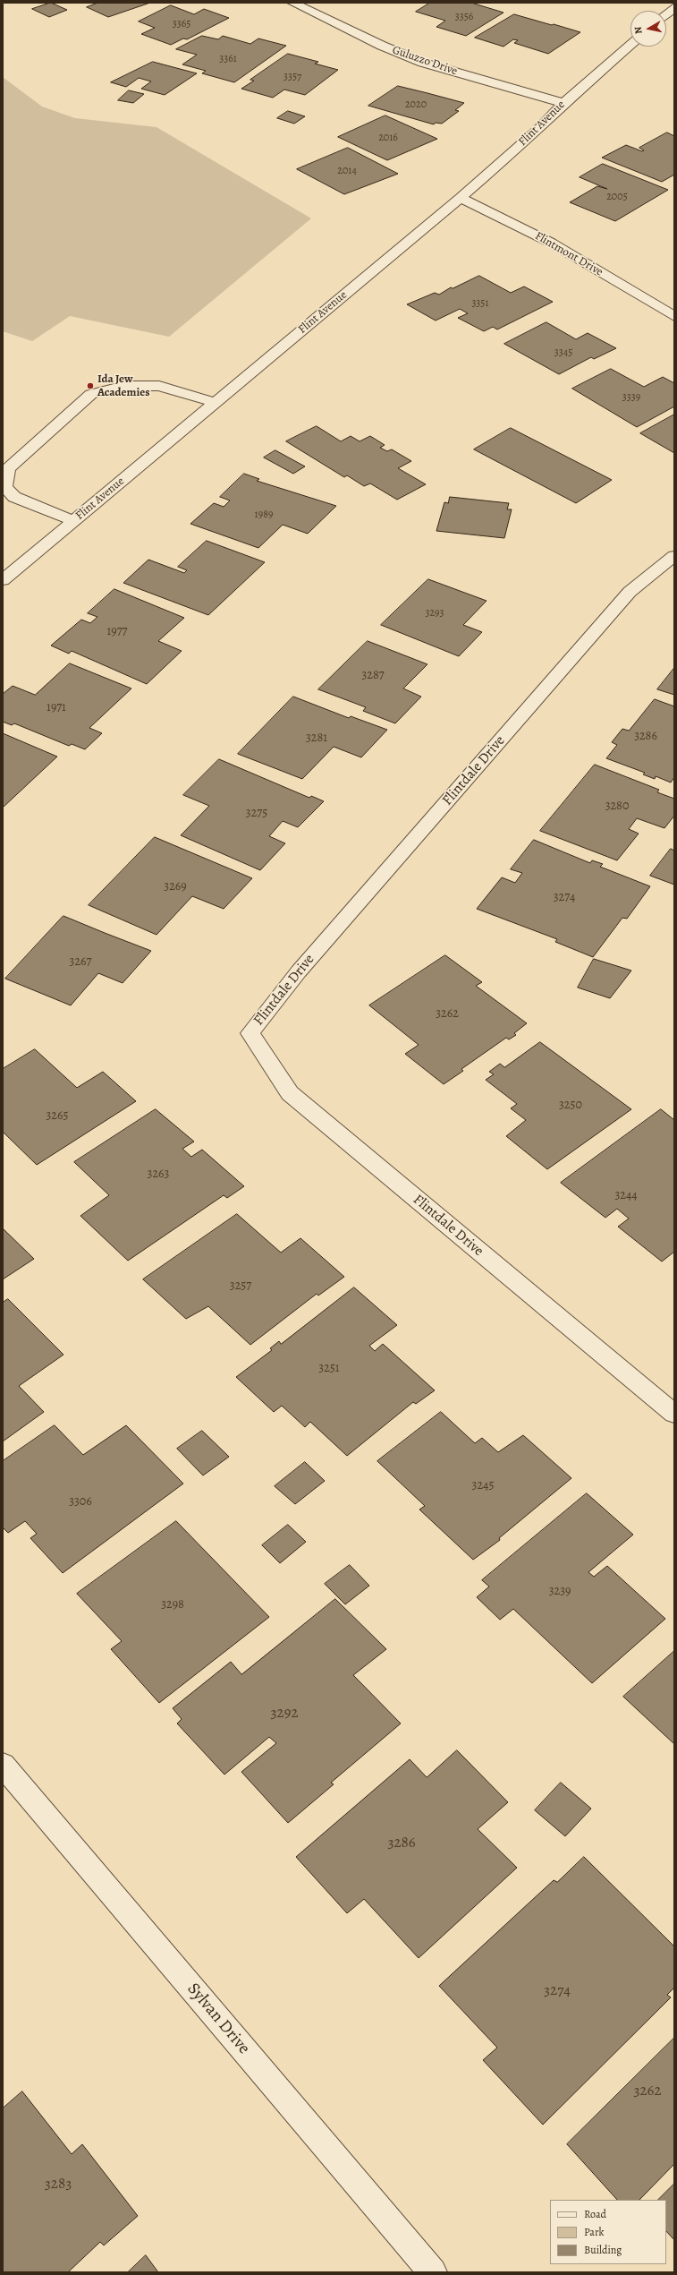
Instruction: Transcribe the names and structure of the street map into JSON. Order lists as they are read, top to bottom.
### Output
{
  "streets": {
    "street": [
      "Guluzzo Drive",
      "Flint Avenue",
      "Flintmont Drive",
      "Flintdale Drive",
      "Sylvan Drive"
    ]
  },
  "crossings": [
    ["Guluzzo Drive", "Flint Avenue"],
    ["Flint Avenue", "Flintmont Drive"]
  ],
  "places": ["Ida Jew Academies"],
  "house_numbers": [
    "3356",
    "3365",
    "3361",
    "3357",
    "2020",
    "2016",
    "2014",
    "2005",
    "3351",
    "3345",
    "3339",
    "1989",
    "3293",
    "1977",
    "3287",
    "1971",
    "3286",
    "3281",
    "3280",
    "3275",
    "3269",
    "3274",
    "3267",
    "3262",
    "3250",
    "3265",
    "3263",
    "3244",
    "3257",
    "3251",
    "3245",
    "3306",
    "3239",
    "3298",
    "3292",
    "3286",
    "3274",
    "3262",
    "3283"
  ],
  "legend": ["Road", "Park", "Building"],
  "north": "left"
}
